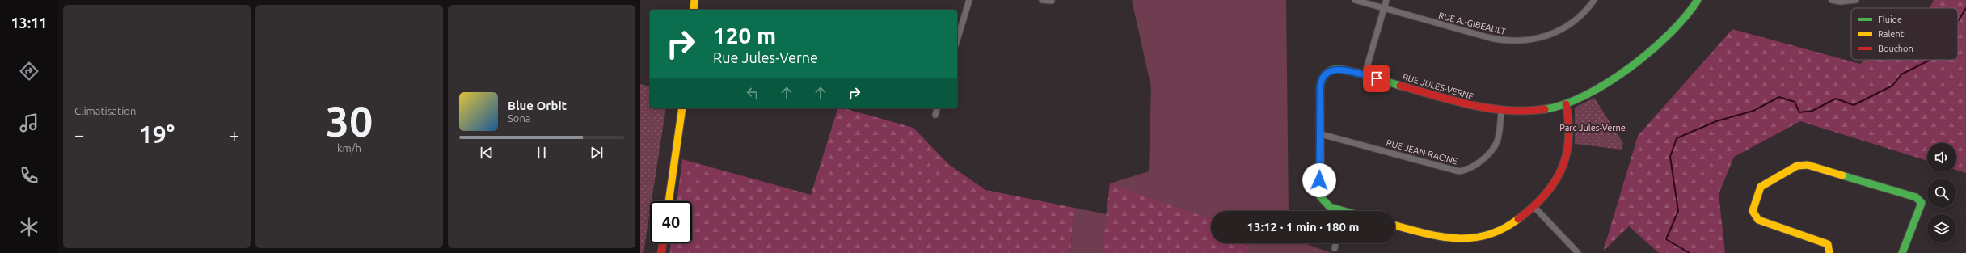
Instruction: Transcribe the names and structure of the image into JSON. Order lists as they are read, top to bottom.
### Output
{
  "streets": {
    "street": ["RUE A.-GIBEAULT", "RUE JULES-VERNE", "RUE JEAN-RACINE"]
  },
  "crossings": [
    ["RUE JULES-VERNE", "RUE JEAN-RACINE"]
  ],
  "parks": ["Parc Jules-Verne"],
  "legend": ["Fluide", "Ralenti", "Bouchon"],
  "page": {
    "tabs": "13:11",
    "tile": [
      "Climatisation",
      ["30", "km/h"]
    ],
    "turn": ["120 m", "Rue Jules-Verne"],
    "song": ["Blue Orbit", "Sona"],
    "heat": ["−", "19°", "+"],
    "limit": "40",
    "trip": "13:12 · 1 min · 180 m"
  }
}
